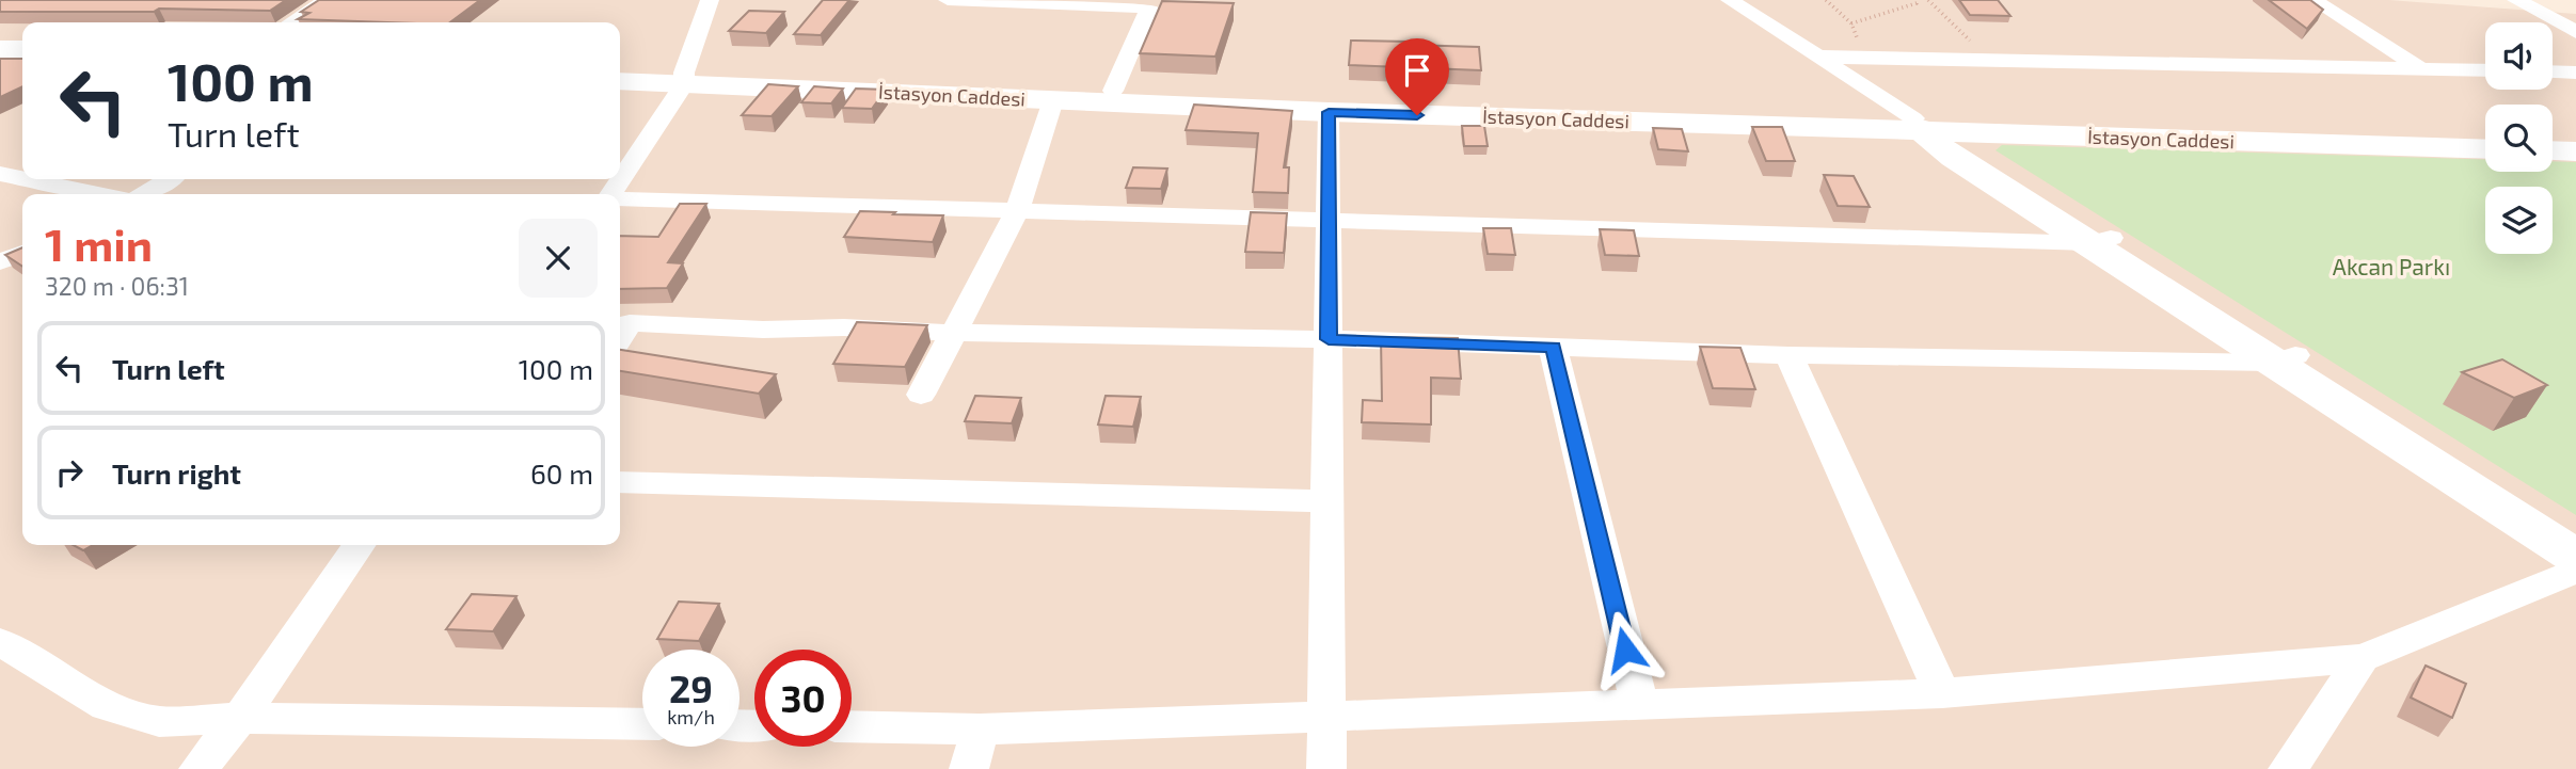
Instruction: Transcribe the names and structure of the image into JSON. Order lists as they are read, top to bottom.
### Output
{
  "streets": {
    "main road": ["İstasyon Caddesi"]
  },
  "parks": ["Akcan Parkı"],
  "page": {
    "turn": ["100 m", "Turn left"],
    "heading": ["1 min", "320 m · 06:31"],
    "list": [
      {
        "name": "Turn left",
        "value": "100 m"
      },
      {
        "name": "Turn right",
        "value": "60 m"
      }
    ],
    "speed": "29 km/h",
    "limit": "30"
  }
}
